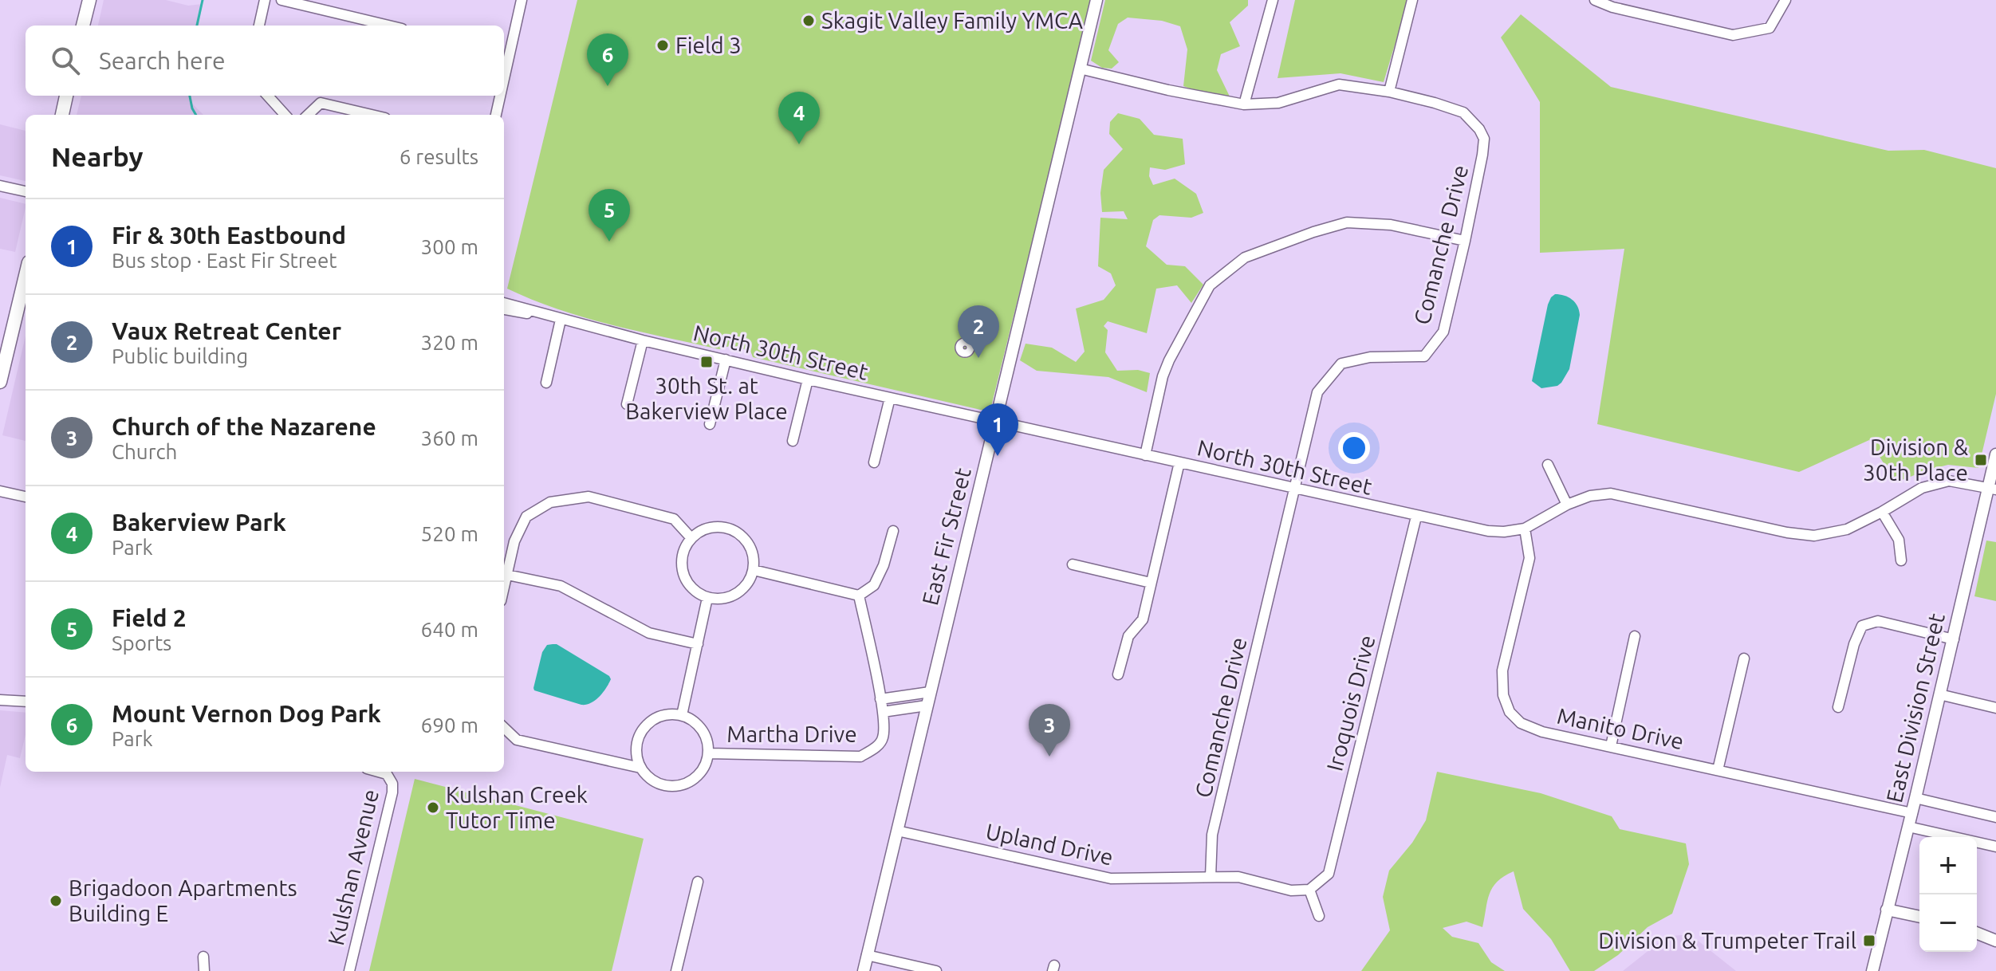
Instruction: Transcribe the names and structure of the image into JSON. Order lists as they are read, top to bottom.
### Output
{
  "streets": {
    "street": [
      "Comanche Drive",
      "North 30th Street",
      "East Fir Street",
      "Iroquois Drive",
      "East Division Street",
      "Manito Drive",
      "Martha Drive",
      "Upland Drive",
      "Kulshan Avenue"
    ]
  },
  "crossings": [
    ["Comanche Drive", "North 30th Street"],
    ["Comanche Drive", "East Fir Street"],
    ["Comanche Drive", "Upland Drive"],
    ["North 30th Street", "East Fir Street"],
    ["North 30th Street", "Iroquois Drive"],
    ["North 30th Street", "East Division Street"],
    ["North 30th Street", "Manito Drive"],
    ["East Fir Street", "Upland Drive"],
    ["Iroquois Drive", "Upland Drive"],
    ["East Division Street", "Manito Drive"]
  ],
  "places": {
    "other": [
      "Skagit Valley Family YMCA",
      "Field 3",
      "Kulshan Creek Tutor Time",
      "Brigadoon Apartments Building E"
    ],
    "transit": ["30th St. at Bakerview Place", "Division & 30th Place", "Division & Trumpeter Trail"]
  },
  "page": {
    "search": "Search here",
    "pins": [
      "6",
      "4",
      "5",
      "2",
      "1",
      "3"
    ],
    "heading": ["Nearby", "6 results"],
    "list": [
      {
        "mark": "1",
        "name": "Fir & 30th Eastbound",
        "note": "Bus stop · East Fir Street",
        "value": "300 m"
      },
      {
        "mark": "2",
        "name": "Vaux Retreat Center",
        "note": "Public building",
        "value": "320 m"
      },
      {
        "mark": "3",
        "name": "Church of the Nazarene",
        "note": "Church",
        "value": "360 m"
      },
      {
        "mark": "4",
        "name": "Bakerview Park",
        "note": "Park",
        "value": "520 m"
      },
      {
        "mark": "5",
        "name": "Field 2",
        "note": "Sports",
        "value": "640 m"
      },
      {
        "mark": "6",
        "name": "Mount Vernon Dog Park",
        "note": "Park",
        "value": "690 m"
      }
    ],
    "map_buttons": ["+", "−"]
  }
}
